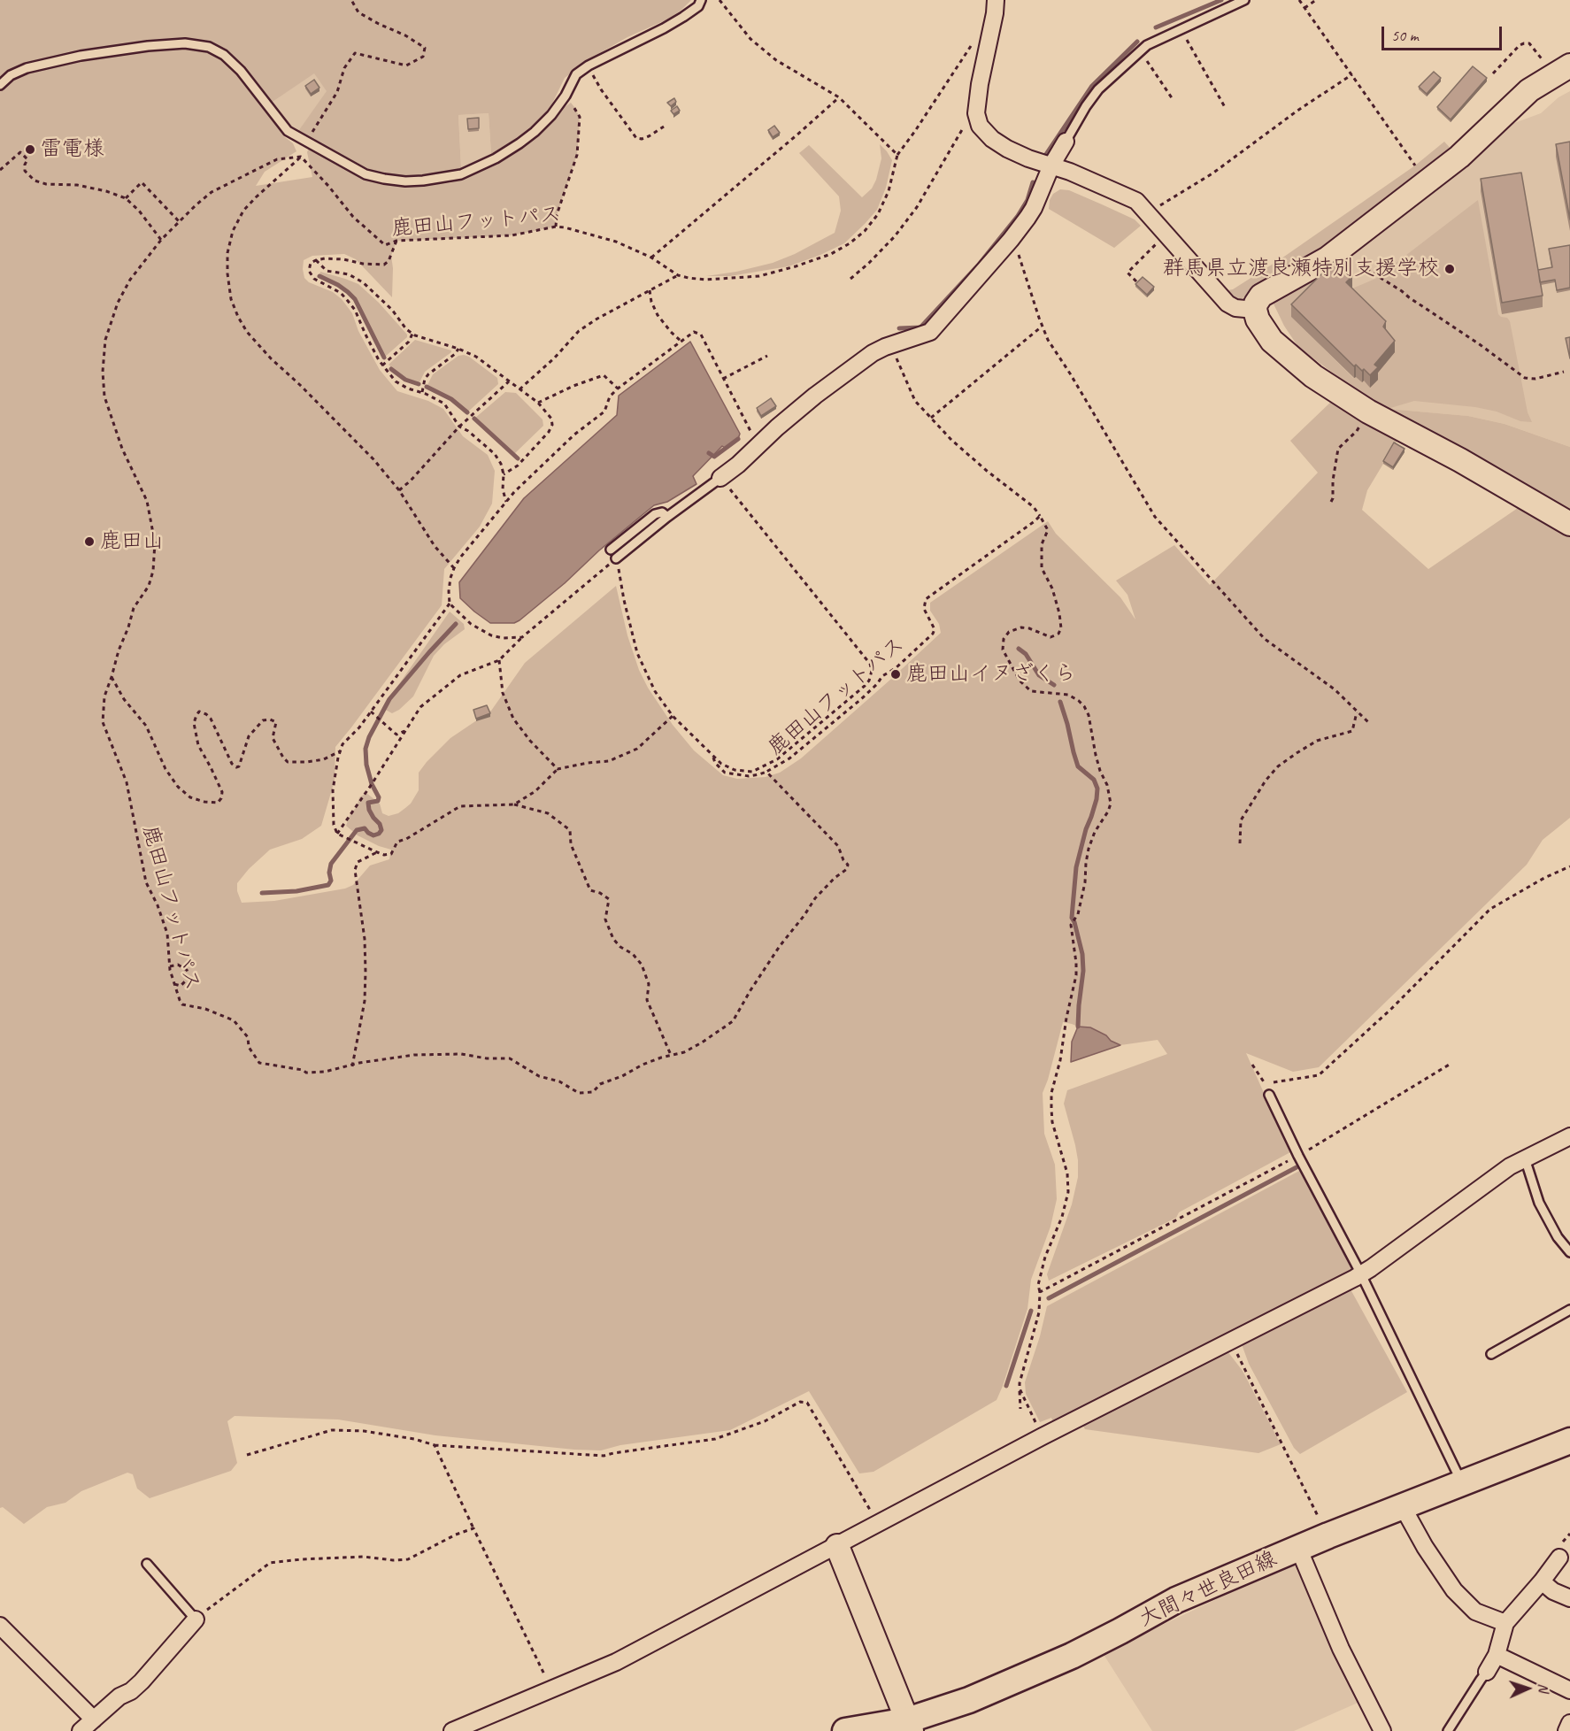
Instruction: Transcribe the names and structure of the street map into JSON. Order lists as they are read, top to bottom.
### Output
{
  "streets": {
    "main road": ["大間々世良田線"],
    "path": ["鹿田山フットパス"]
  },
  "places": [
    "雷電様",
    "群馬県立渡良瀬特別支援学校",
    "鹿田山",
    "鹿田山イヌざくら"
  ],
  "scale_bar": "50 m",
  "north": "right"
}
